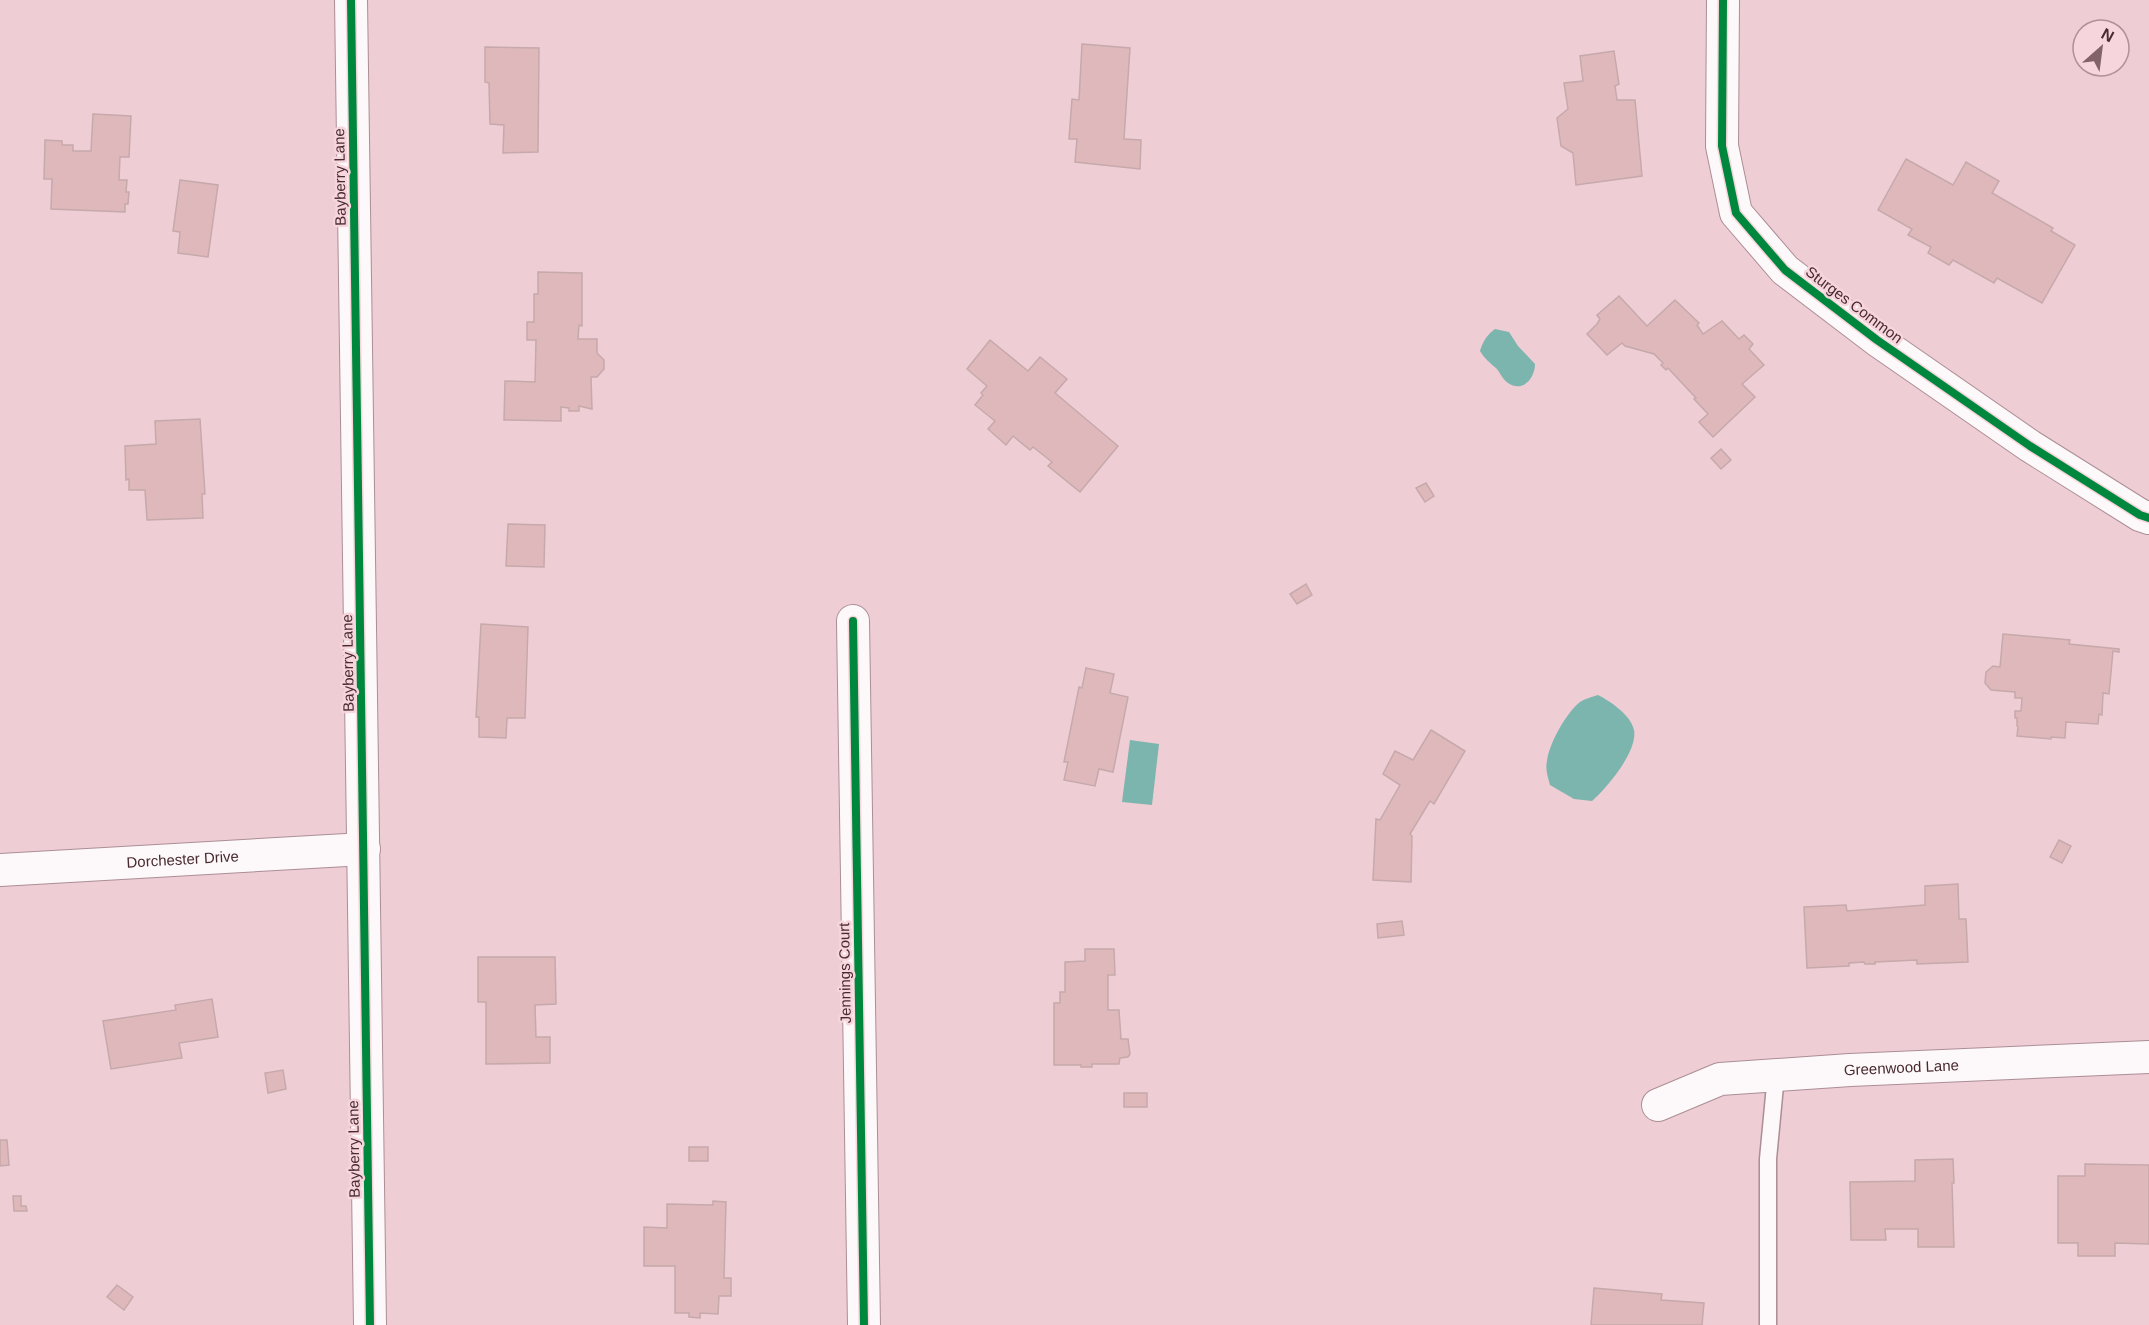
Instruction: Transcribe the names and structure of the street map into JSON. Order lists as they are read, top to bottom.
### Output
{
  "streets": {
    "street": [
      "Bayberry Lane",
      "Sturges Common",
      "Dorchester Drive",
      "Jennings Court",
      "Greenwood Lane"
    ]
  },
  "crossings": [
    ["Bayberry Lane", "Dorchester Drive"]
  ],
  "north": "top right"
}
